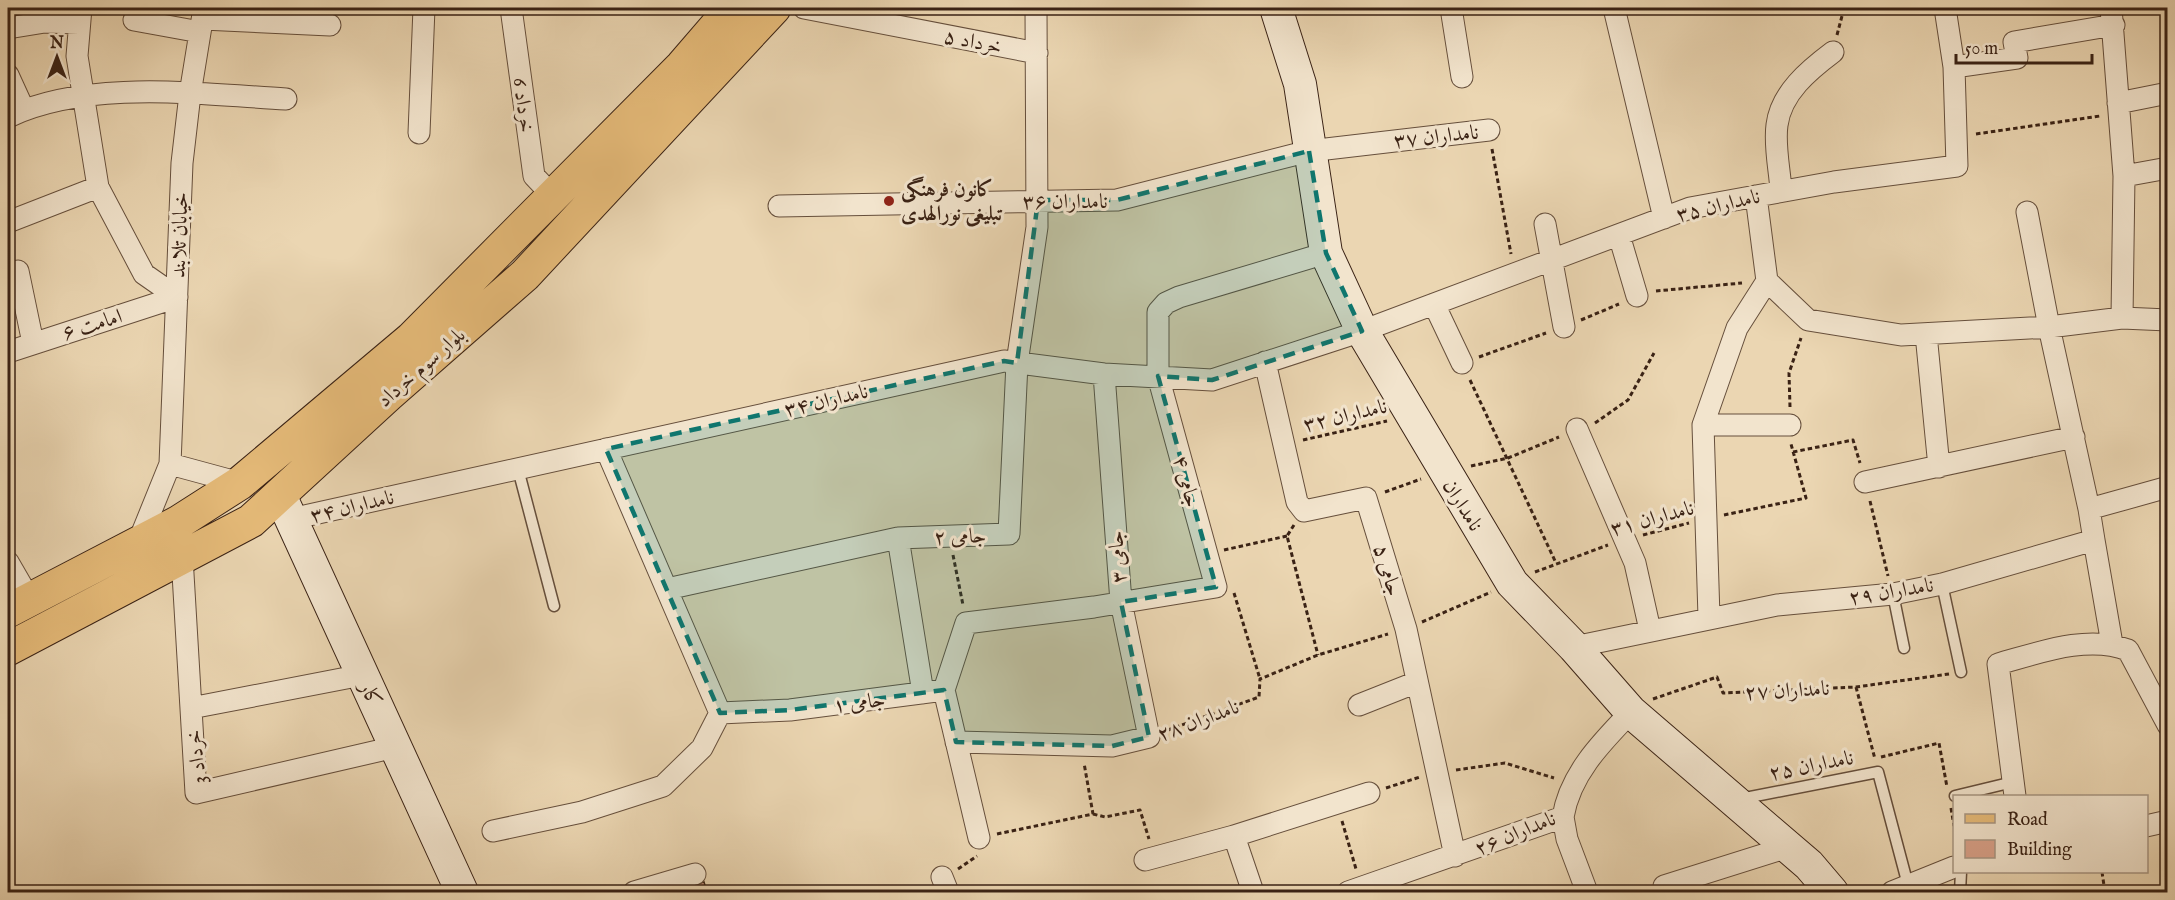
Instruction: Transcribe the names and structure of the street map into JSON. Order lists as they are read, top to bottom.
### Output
{
  "streets": {
    "main road": ["بلوار سوم خرداد"],
    "street": [
      "خرداد ۵",
      "خرداد 6",
      "نامداران ۳۷",
      "نامداران ۳۶",
      "نامداران ۳۵",
      "خیابان تلابند",
      "امامت ۶",
      "نامداران ۳۴",
      "جامی ۴",
      "نامداران",
      "جامی ۲",
      "جامی ۳",
      "جامی ۵",
      "نامداران ۲۹",
      "کار",
      "جامی ۱",
      "نامداران ۲۸",
      "خرداد 3",
      "نامداران ۲۶"
    ],
    "lane": ["نامداران ۲۵"],
    "path": ["نامداران ۳۲", "نامداران ۳۱", "نامداران ۲۷"]
  },
  "crossings": [
    ["خرداد 6", "بلوار سوم خرداد"],
    ["نامداران ۳۷", "نامداران ۳۶"],
    ["نامداران ۳۷", "نامداران ۳۵"],
    ["نامداران ۳۷", "نامداران"],
    ["نامداران ۳۶", "نامداران"],
    ["نامداران ۳۵", "نامداران ۳۴"],
    ["نامداران ۳۵", "نامداران"],
    ["خیابان تلابند", "امامت ۶"],
    ["خیابان تلابند", "بلوار سوم خرداد"],
    ["بلوار سوم خرداد", "نامداران ۳۴"],
    ["بلوار سوم خرداد", "کار"],
    ["بلوار سوم خرداد", "خرداد 3"],
    ["نامداران ۳۴", "جامی ۴"],
    ["نامداران ۳۴", "نامداران"],
    ["نامداران ۳۴", "جامی ۲"],
    ["نامداران ۳۴", "جامی ۳"],
    ["نامداران ۳۴", "کار"],
    ["نامداران ۳۲", "نامداران"],
    ["جامی ۴", "نامداران"],
    ["نامداران", "نامداران ۳۱"],
    ["نامداران", "نامداران ۲۹"],
    ["نامداران", "نامداران ۲۷"],
    ["نامداران", "نامداران ۲۸"],
    ["نامداران", "نامداران ۲۵"],
    ["نامداران", "نامداران ۲۶"],
    ["نامداران ۳۱", "نامداران ۲۸"],
    ["جامی ۳", "نامداران ۲۸"],
    ["جامی ۵", "نامداران ۲۸"],
    ["جامی ۵", "نامداران ۲۶"],
    ["نامداران ۲۷", "نامداران ۲۶"],
    ["کار", "خرداد 3"]
  ],
  "places": ["کانون فرهنگی تبلیغی نورالهدی"],
  "legend": ["Road", "Building"],
  "scale_bar": "50 m",
  "north": "top"
}
